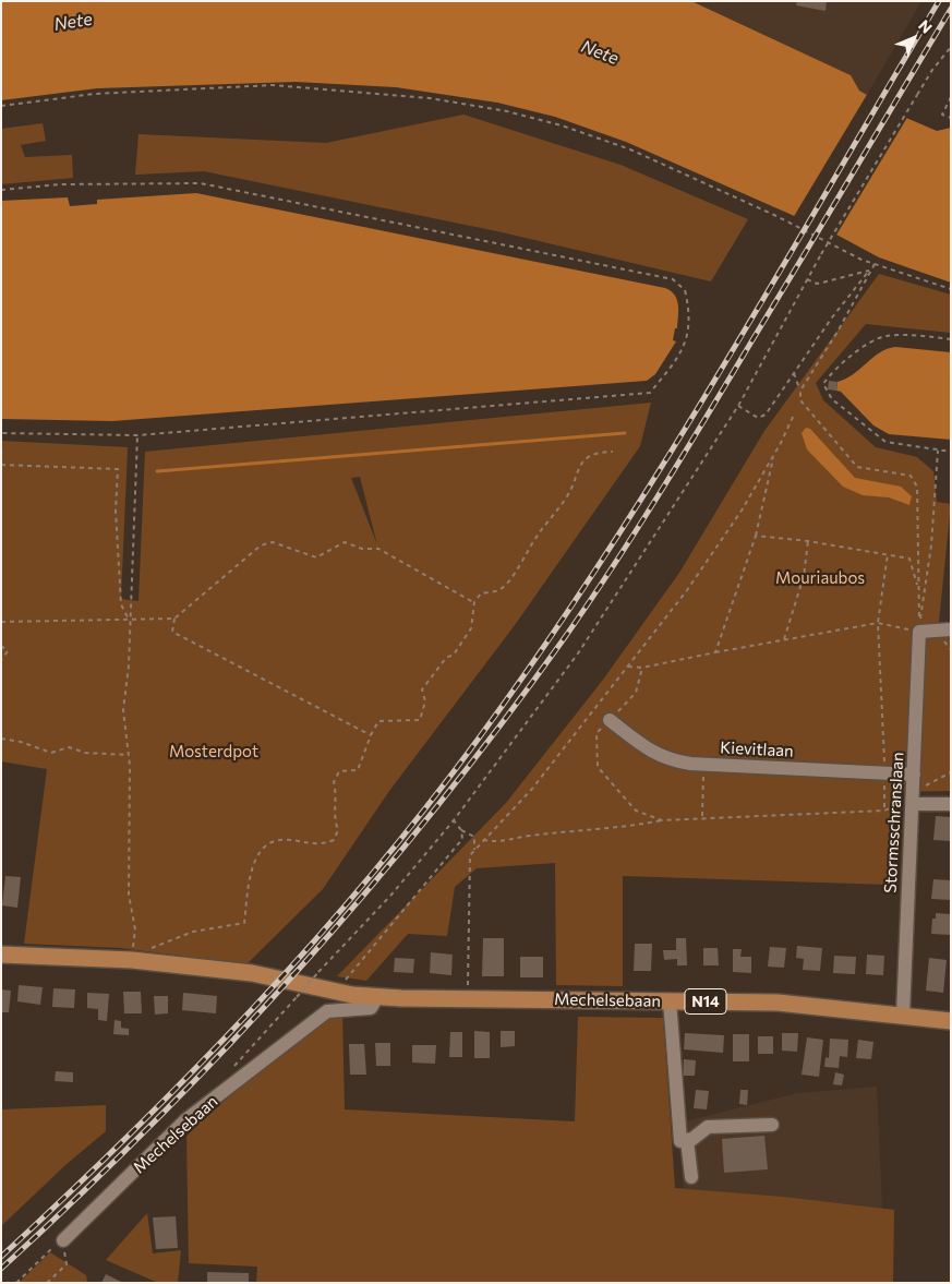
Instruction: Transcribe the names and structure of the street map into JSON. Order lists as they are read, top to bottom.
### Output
{
  "streets": {
    "main road": ["Mechelsebaan", "N14"],
    "street": ["Kievitlaan", "Stormsschranslaan"]
  },
  "crossings": [
    ["Kievitlaan", "Stormsschranslaan"],
    ["Stormsschranslaan", "Mechelsebaan"],
    ["Stormsschranslaan", "N14"],
    ["Mechelsebaan", "N14"]
  ],
  "water": ["Nete"],
  "parks": ["Mouriaubos", "Mosterdpot"],
  "north": "top right"
}
